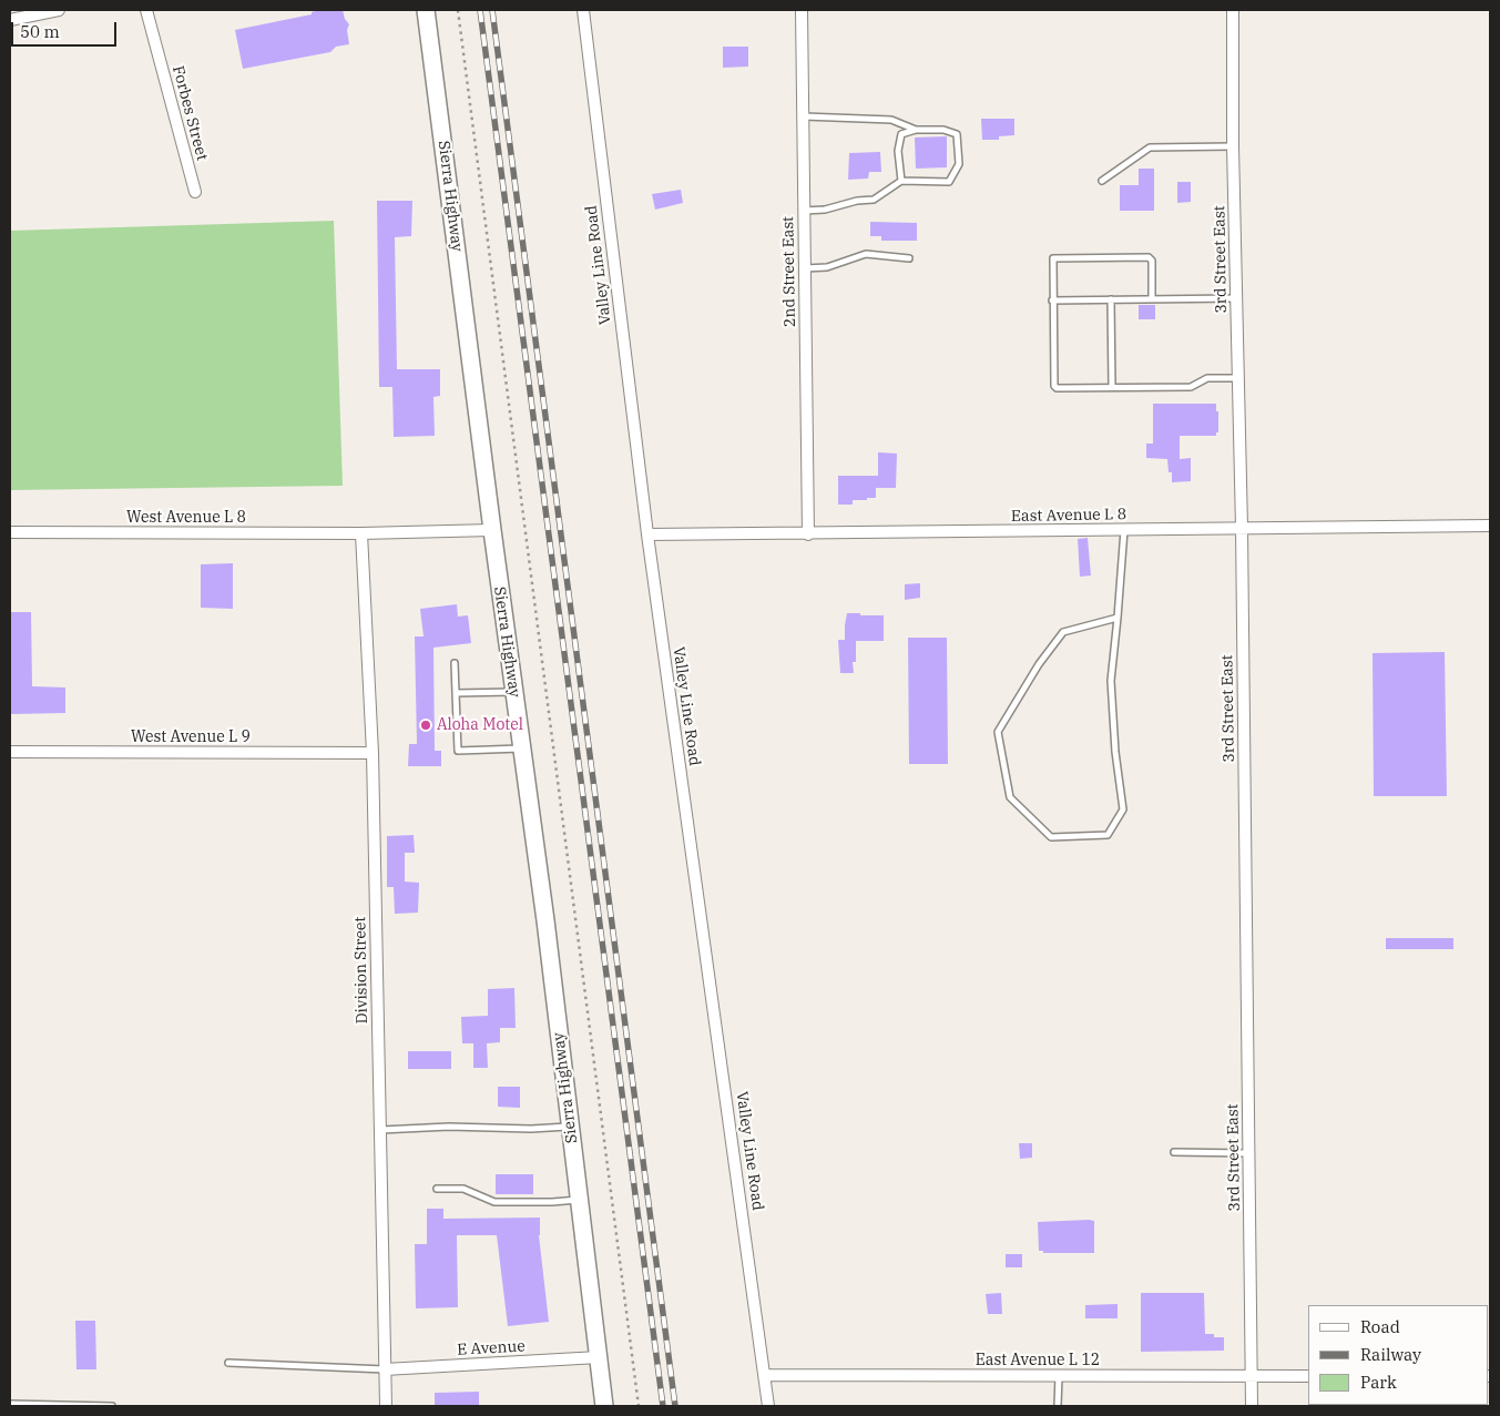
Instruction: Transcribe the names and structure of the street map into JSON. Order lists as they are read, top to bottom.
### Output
{
  "streets": {
    "main road": ["Sierra Highway"],
    "street": [
      "Forbes Street",
      "3rd Street East",
      "Valley Line Road",
      "2nd Street East",
      "East Avenue L 8",
      "West Avenue L 8",
      "West Avenue L 9",
      "Division Street",
      "E Avenue",
      "East Avenue L 12"
    ]
  },
  "crossings": [
    ["Sierra Highway", "E Avenue"],
    ["3rd Street East", "East Avenue L 8"],
    ["3rd Street East", "East Avenue L 12"],
    ["Valley Line Road", "East Avenue L 8"],
    ["Valley Line Road", "East Avenue L 12"],
    ["2nd Street East", "East Avenue L 8"],
    ["West Avenue L 8", "Division Street"],
    ["West Avenue L 9", "Division Street"],
    ["Division Street", "E Avenue"]
  ],
  "places": ["Aloha Motel"],
  "legend": ["Road", "Railway", "Park"],
  "scale_bar": "50 m"
}
